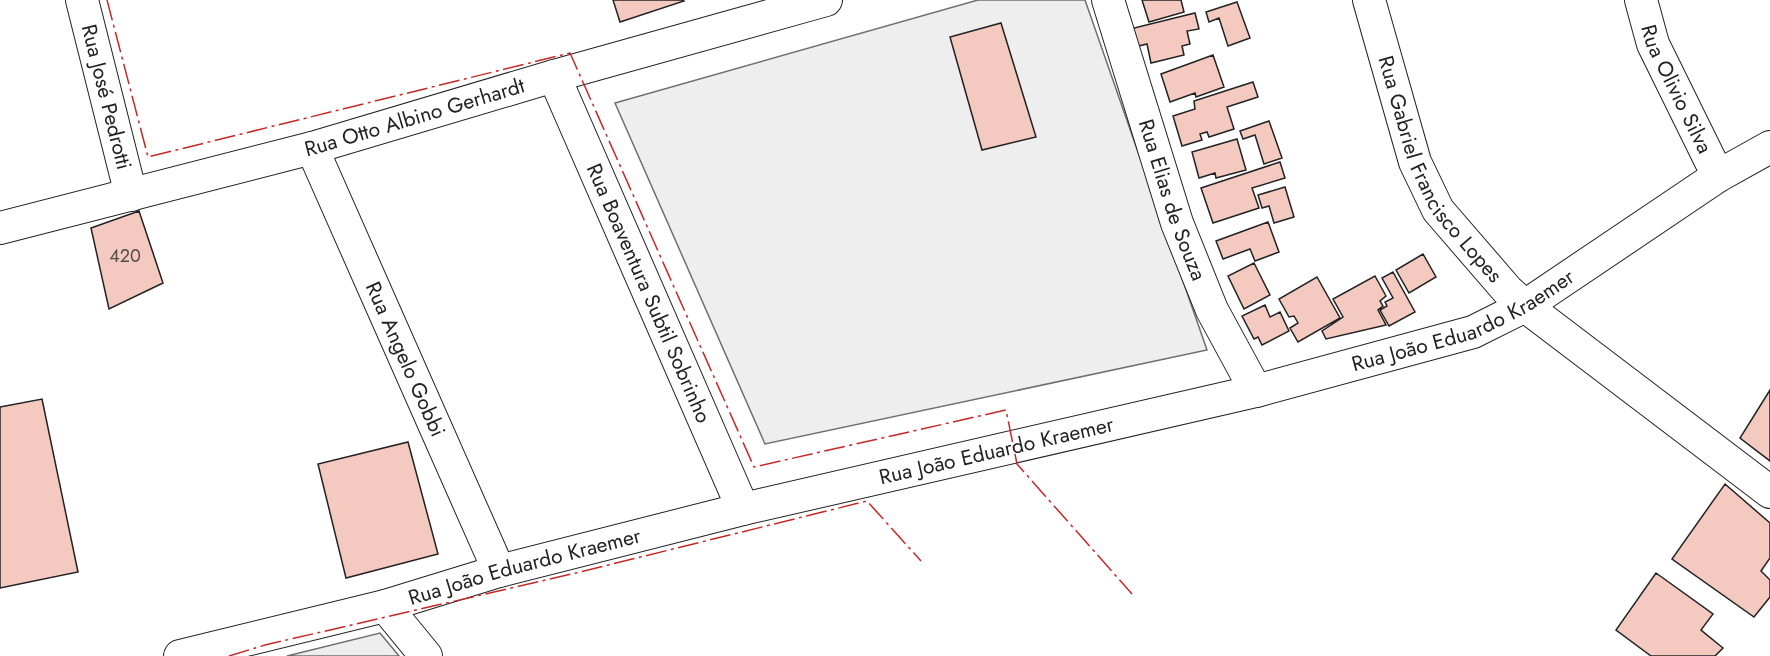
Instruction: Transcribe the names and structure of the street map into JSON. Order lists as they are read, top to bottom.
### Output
{
  "streets": {
    "street": [
      "Rua Olivio Silva",
      "Rua José Pedrotti",
      "Rua Otto Albino Gerhardt",
      "Rua Gabriel Francisco Lopes",
      "Rua Elias de Souza",
      "Rua Boaventura Subtil Sobrinho",
      "Rua João Eduardo Kraemer",
      "Rua Angelo Gobbi"
    ]
  },
  "crossings": [
    ["Rua Olivio Silva", "Rua João Eduardo Kraemer"],
    ["Rua José Pedrotti", "Rua Otto Albino Gerhardt"],
    ["Rua Otto Albino Gerhardt", "Rua Boaventura Subtil Sobrinho"],
    ["Rua Otto Albino Gerhardt", "Rua Angelo Gobbi"],
    ["Rua Gabriel Francisco Lopes", "Rua João Eduardo Kraemer"],
    ["Rua Elias de Souza", "Rua João Eduardo Kraemer"],
    ["Rua Boaventura Subtil Sobrinho", "Rua João Eduardo Kraemer"],
    ["Rua João Eduardo Kraemer", "Rua Angelo Gobbi"]
  ],
  "house_numbers": ["420"]
}
